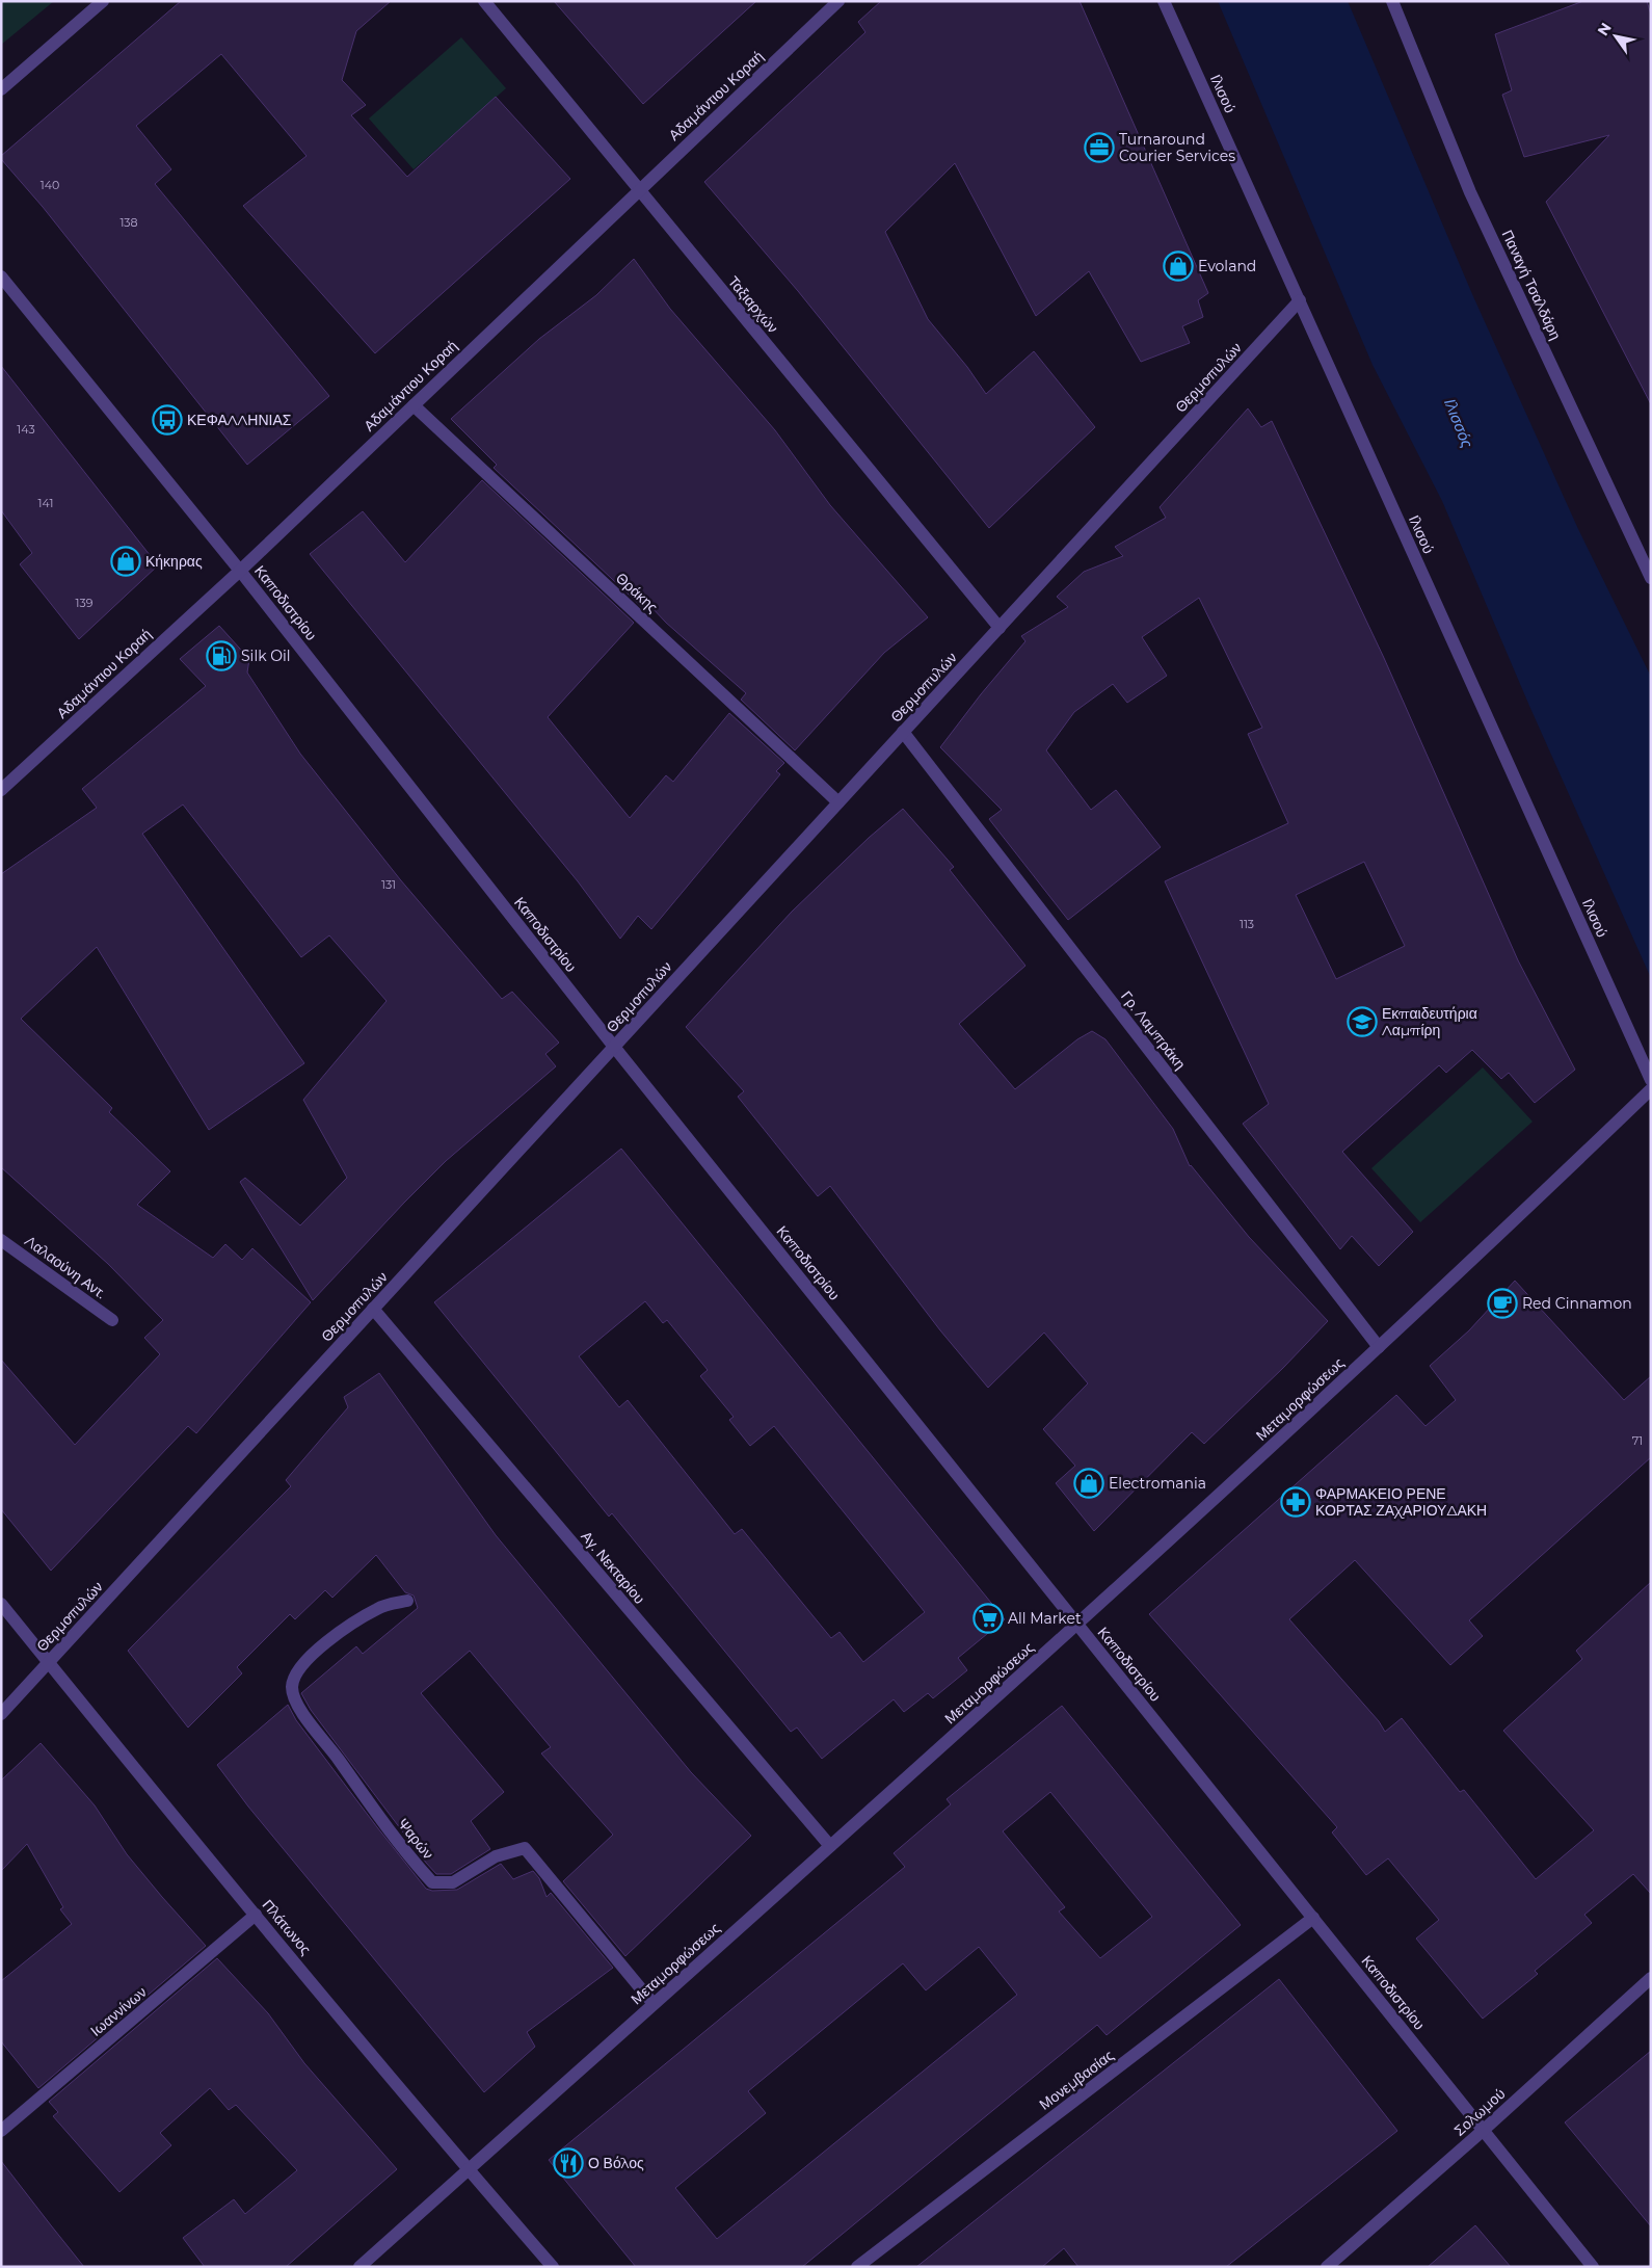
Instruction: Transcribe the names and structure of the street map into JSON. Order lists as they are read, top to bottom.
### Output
{
  "streets": {
    "street": [
      "Ιλισού",
      "Αδαμάντιου Κοραή",
      "Παναγή Τσαλδάρη",
      "Ταξιαρχών",
      "Θερμοπυλών",
      "Θράκης",
      "Καποδιστρίου",
      "Γρ. Λαμπράκη",
      "Λαλαούνη Αντ.",
      "Μεταμορφώσεως",
      "Αγ. Νεκταρίου",
      "Ψαρών",
      "Πλάτωνος",
      "Ιωαννίνων",
      "Μονεμβασίας",
      "Σολωμού"
    ]
  },
  "crossings": [
    ["Ιλισού", "Θερμοπυλών"],
    ["Αδαμάντιου Κοραή", "Ταξιαρχών"],
    ["Αδαμάντιου Κοραή", "Θράκης"],
    ["Αδαμάντιου Κοραή", "Καποδιστρίου"],
    ["Ταξιαρχών", "Θερμοπυλών"],
    ["Θερμοπυλών", "Θράκης"],
    ["Θερμοπυλών", "Καποδιστρίου"],
    ["Θερμοπυλών", "Γρ. Λαμπράκη"],
    ["Θερμοπυλών", "Αγ. Νεκταρίου"],
    ["Θερμοπυλών", "Πλάτωνος"],
    ["Καποδιστρίου", "Μεταμορφώσεως"],
    ["Καποδιστρίου", "Μονεμβασίας"],
    ["Καποδιστρίου", "Σολωμού"],
    ["Γρ. Λαμπράκη", "Μεταμορφώσεως"],
    ["Μεταμορφώσεως", "Αγ. Νεκταρίου"],
    ["Μεταμορφώσεως", "Ψαρών"],
    ["Μεταμορφώσεως", "Πλάτωνος"],
    ["Πλάτωνος", "Ιωαννίνων"]
  ],
  "water": ["Ιλισσός"],
  "places": {
    "office": ["Turnaround Courier Services"],
    "shop": ["Evoland", "Κήκηρας", "Electromania"],
    "bus stop": ["ΚΕΦΑΛΛΗΝΙΑΣ"],
    "fuel station": ["Silk Oil"],
    "school or university": ["Εκπαιδευτήρια Λαμπίρη"],
    "cafe": ["Red Cinnamon"],
    "pharmacy": ["ΦΑΡΜΑΚΕΙΟ ΡΕΝΕ ΚΟΡΤΑΣ ΖΑΧΑΡΙΟΥΔΑΚΗ"],
    "supermarket": ["All Market"],
    "restaurant": ["Ο Βόλος"]
  },
  "house_numbers": [
    "140",
    "138",
    "143",
    "141",
    "139",
    "131",
    "113",
    "71"
  ],
  "north": "top left"
}
